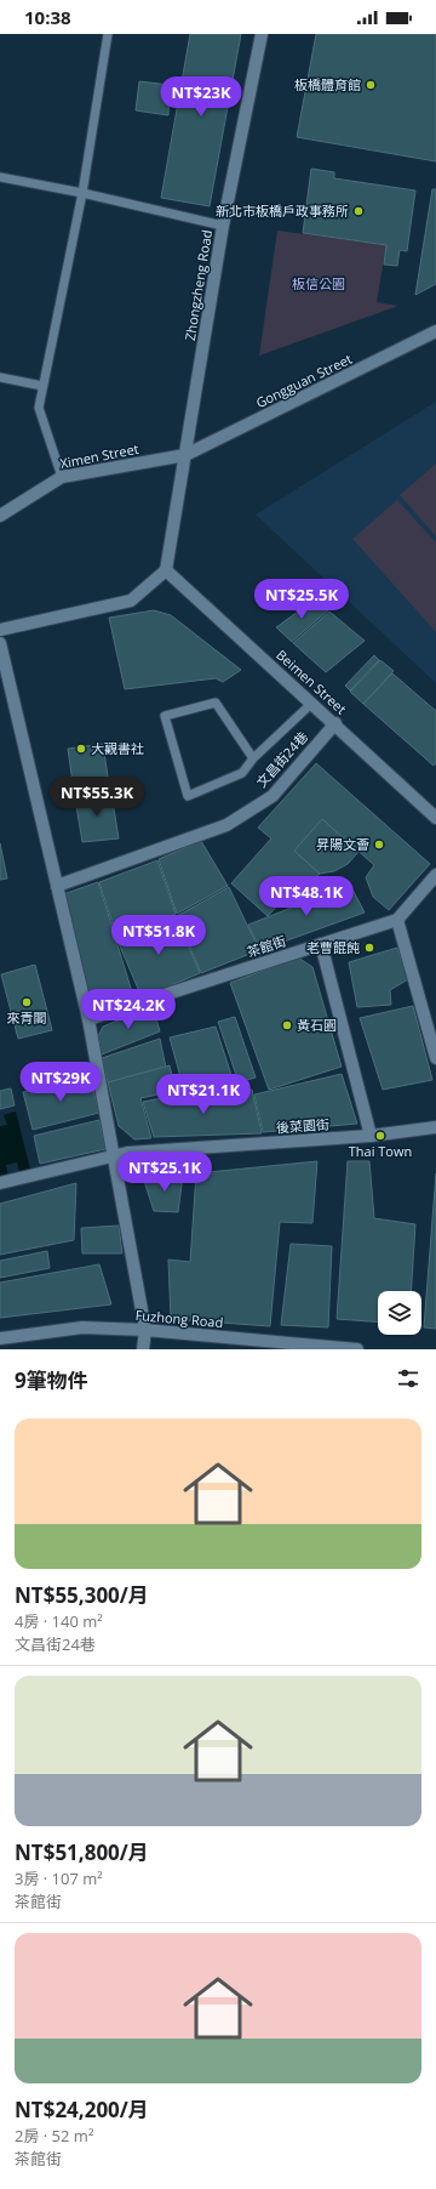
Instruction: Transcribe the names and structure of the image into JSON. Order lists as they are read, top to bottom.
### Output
{
  "streets": {
    "street": [
      "Zhongzheng Road",
      "Gongguan Street",
      "Ximen Street",
      "Beimen Street",
      "文昌街24巷",
      "茶館街",
      "後菜園街",
      "Fuzhong Road"
    ]
  },
  "crossings": [
    ["Zhongzheng Road", "Gongguan Street"],
    ["Zhongzheng Road", "Ximen Street"],
    ["Zhongzheng Road", "Beimen Street"],
    ["Gongguan Street", "Ximen Street"],
    ["Beimen Street", "文昌街24巷"]
  ],
  "parks": ["板信公園"],
  "places": [
    "板橋體育館",
    "新北市板橋戶政事務所",
    "大觀書社",
    "昇陽文薈",
    "老曹餛飩",
    "來青閣",
    "黃石園",
    "Thai Town"
  ],
  "page": {
    "status": "10:38",
    "price": [
      "NT$23K",
      "NT$25.5K",
      "NT$55.3K",
      "NT$48.1K",
      "NT$51.8K",
      "NT$24.2K",
      "NT$29K",
      "NT$21.1K",
      "NT$25.1K"
    ],
    "heading": "9筆物件",
    "list": [
      {
        "name": "NT$55,300/月",
        "note": "4房 · 140 m² · 文昌街24巷"
      },
      {
        "name": "NT$51,800/月",
        "note": "3房 · 107 m² · 茶館街"
      },
      {
        "name": "NT$24,200/月",
        "note": "2房 · 52 m² · 茶館街"
      }
    ]
  }
}
